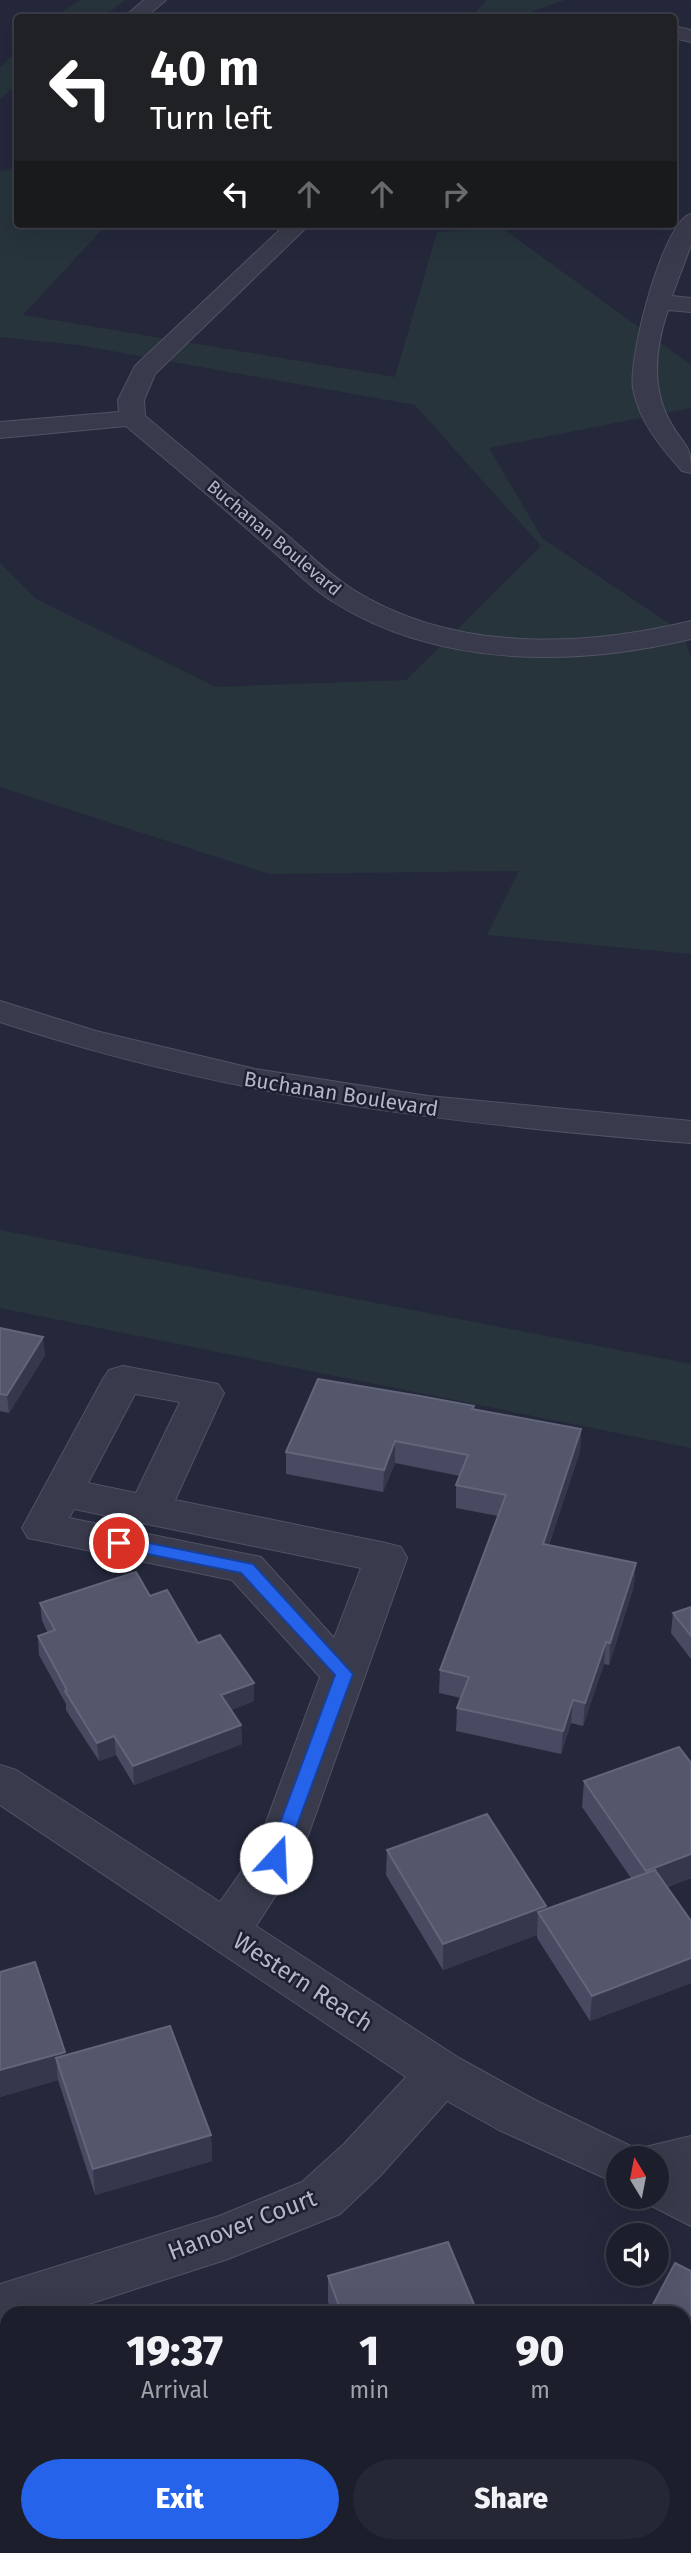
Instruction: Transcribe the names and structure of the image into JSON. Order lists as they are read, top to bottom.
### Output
{
  "streets": {
    "street": ["Buchanan Boulevard", "Western Reach", "Hanover Court"]
  },
  "crossings": [
    ["Western Reach", "Hanover Court"]
  ],
  "north": "top",
  "page": {
    "turn": ["40 m", "Turn left"],
    "eta": [
      "19:37",
      "Arrival",
      "1",
      "min",
      "90",
      "m"
    ],
    "buttons": ["Exit", "Share"]
  }
}
